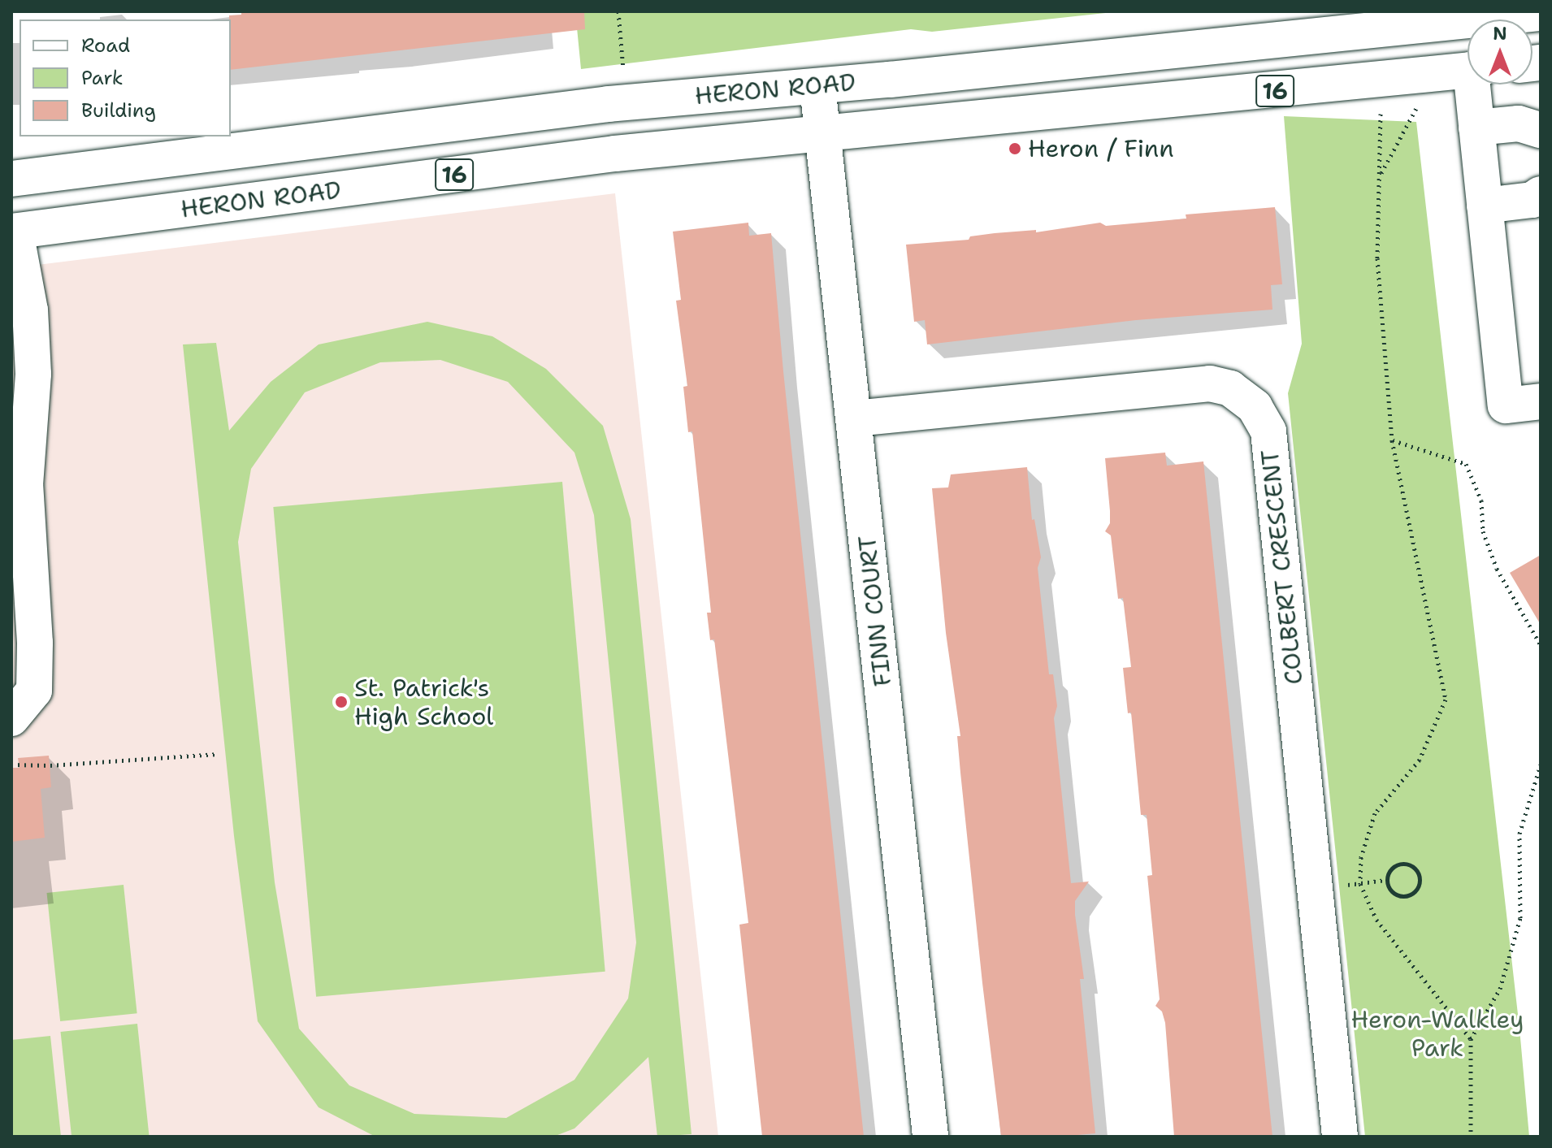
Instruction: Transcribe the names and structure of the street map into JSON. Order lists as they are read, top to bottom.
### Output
{
  "streets": {
    "main road": [
      "HERON ROAD",
      "16",
      "COLBERT CRESCENT",
      "FINN COURT"
    ]
  },
  "crossings": [
    ["HERON ROAD", "FINN COURT"],
    ["COLBERT CRESCENT", "FINN COURT"]
  ],
  "parks": ["Heron-Walkley Park"],
  "places": ["Heron / Finn", "St. Patrick's High School"],
  "legend": ["Road", "Park", "Building"],
  "north": "top"
}
